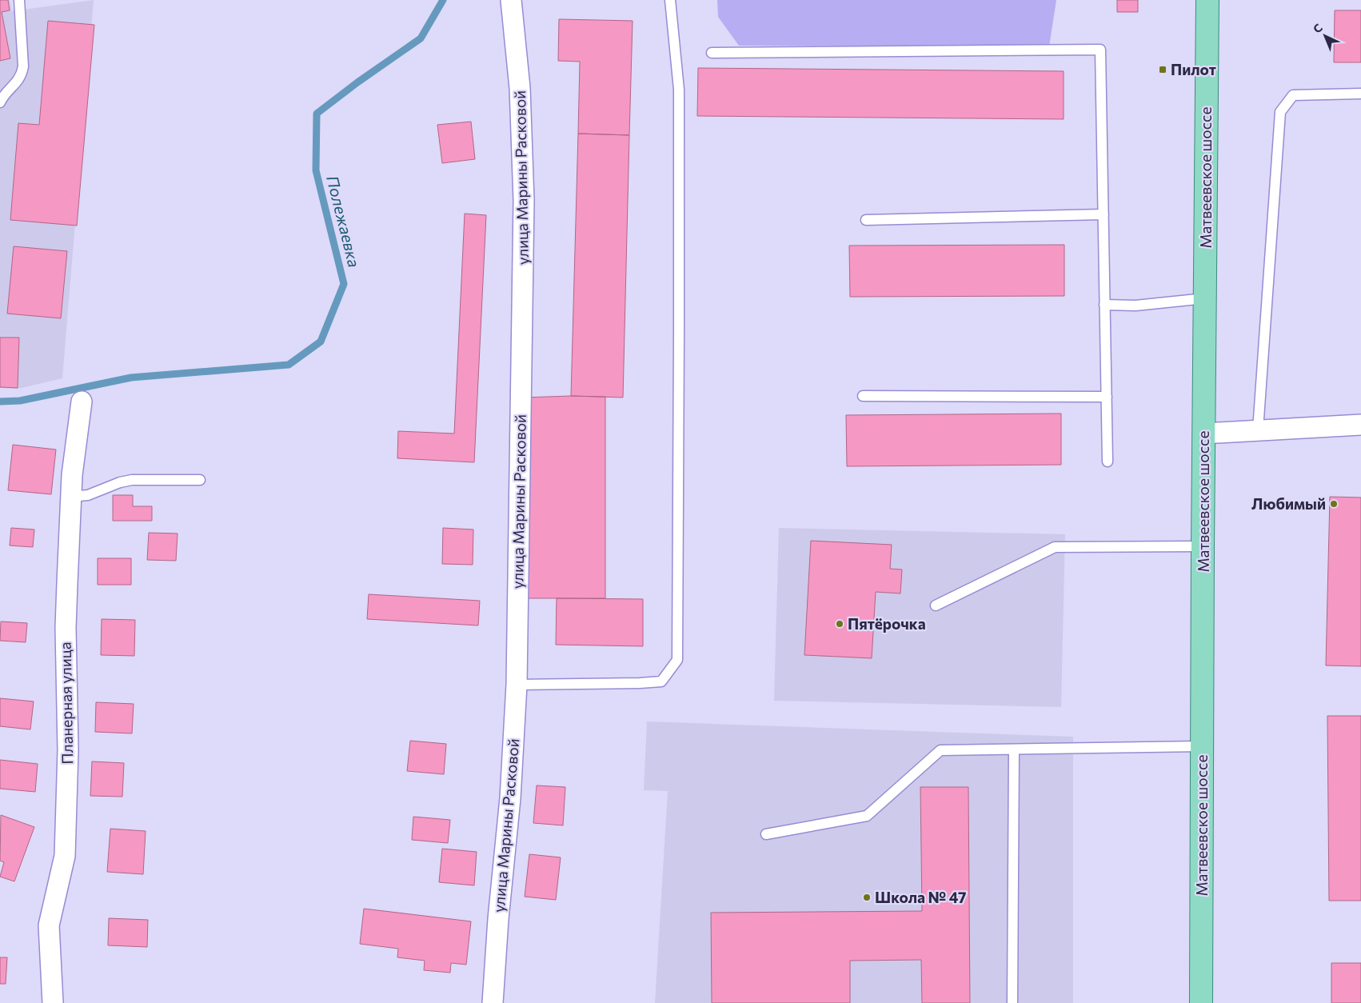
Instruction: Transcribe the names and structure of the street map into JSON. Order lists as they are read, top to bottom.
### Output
{
  "streets": {
    "main road": ["Матвеевское шоссе"],
    "street": ["улица Марины Расковой", "Планерная улица"]
  },
  "water": ["Полежаевка"],
  "places": {
    "transit": ["Пилот"],
    "other": ["Любимый", "Пятёрочка", "Школа № 47"]
  },
  "north": "top left"
}
